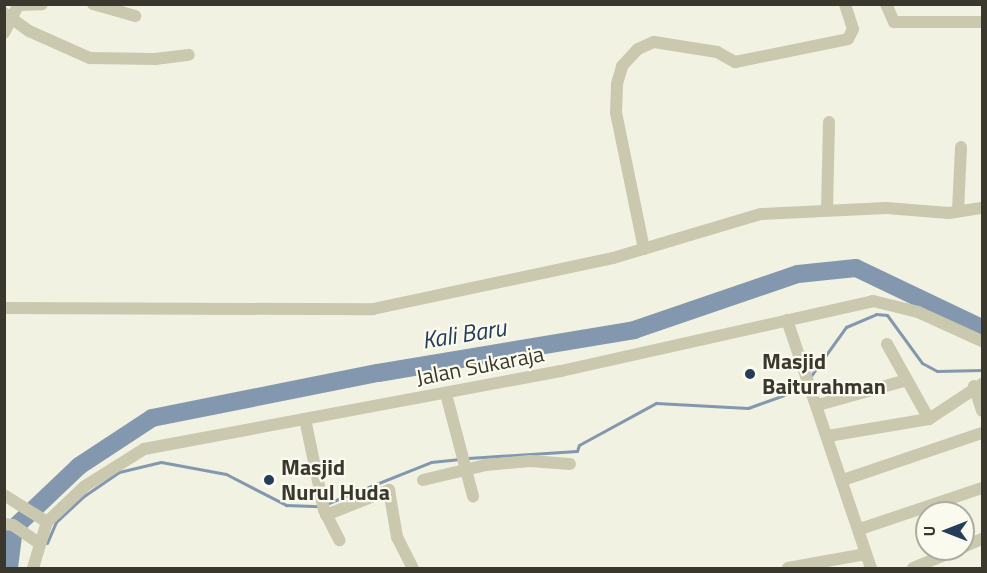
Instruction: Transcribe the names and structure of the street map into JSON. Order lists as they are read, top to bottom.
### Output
{
  "streets": {
    "street": ["Jalan Sukaraja"]
  },
  "water": ["Kali Baru"],
  "places": ["Masjid Baiturahman", "Masjid Nurul Huda"],
  "north": "left"
}
